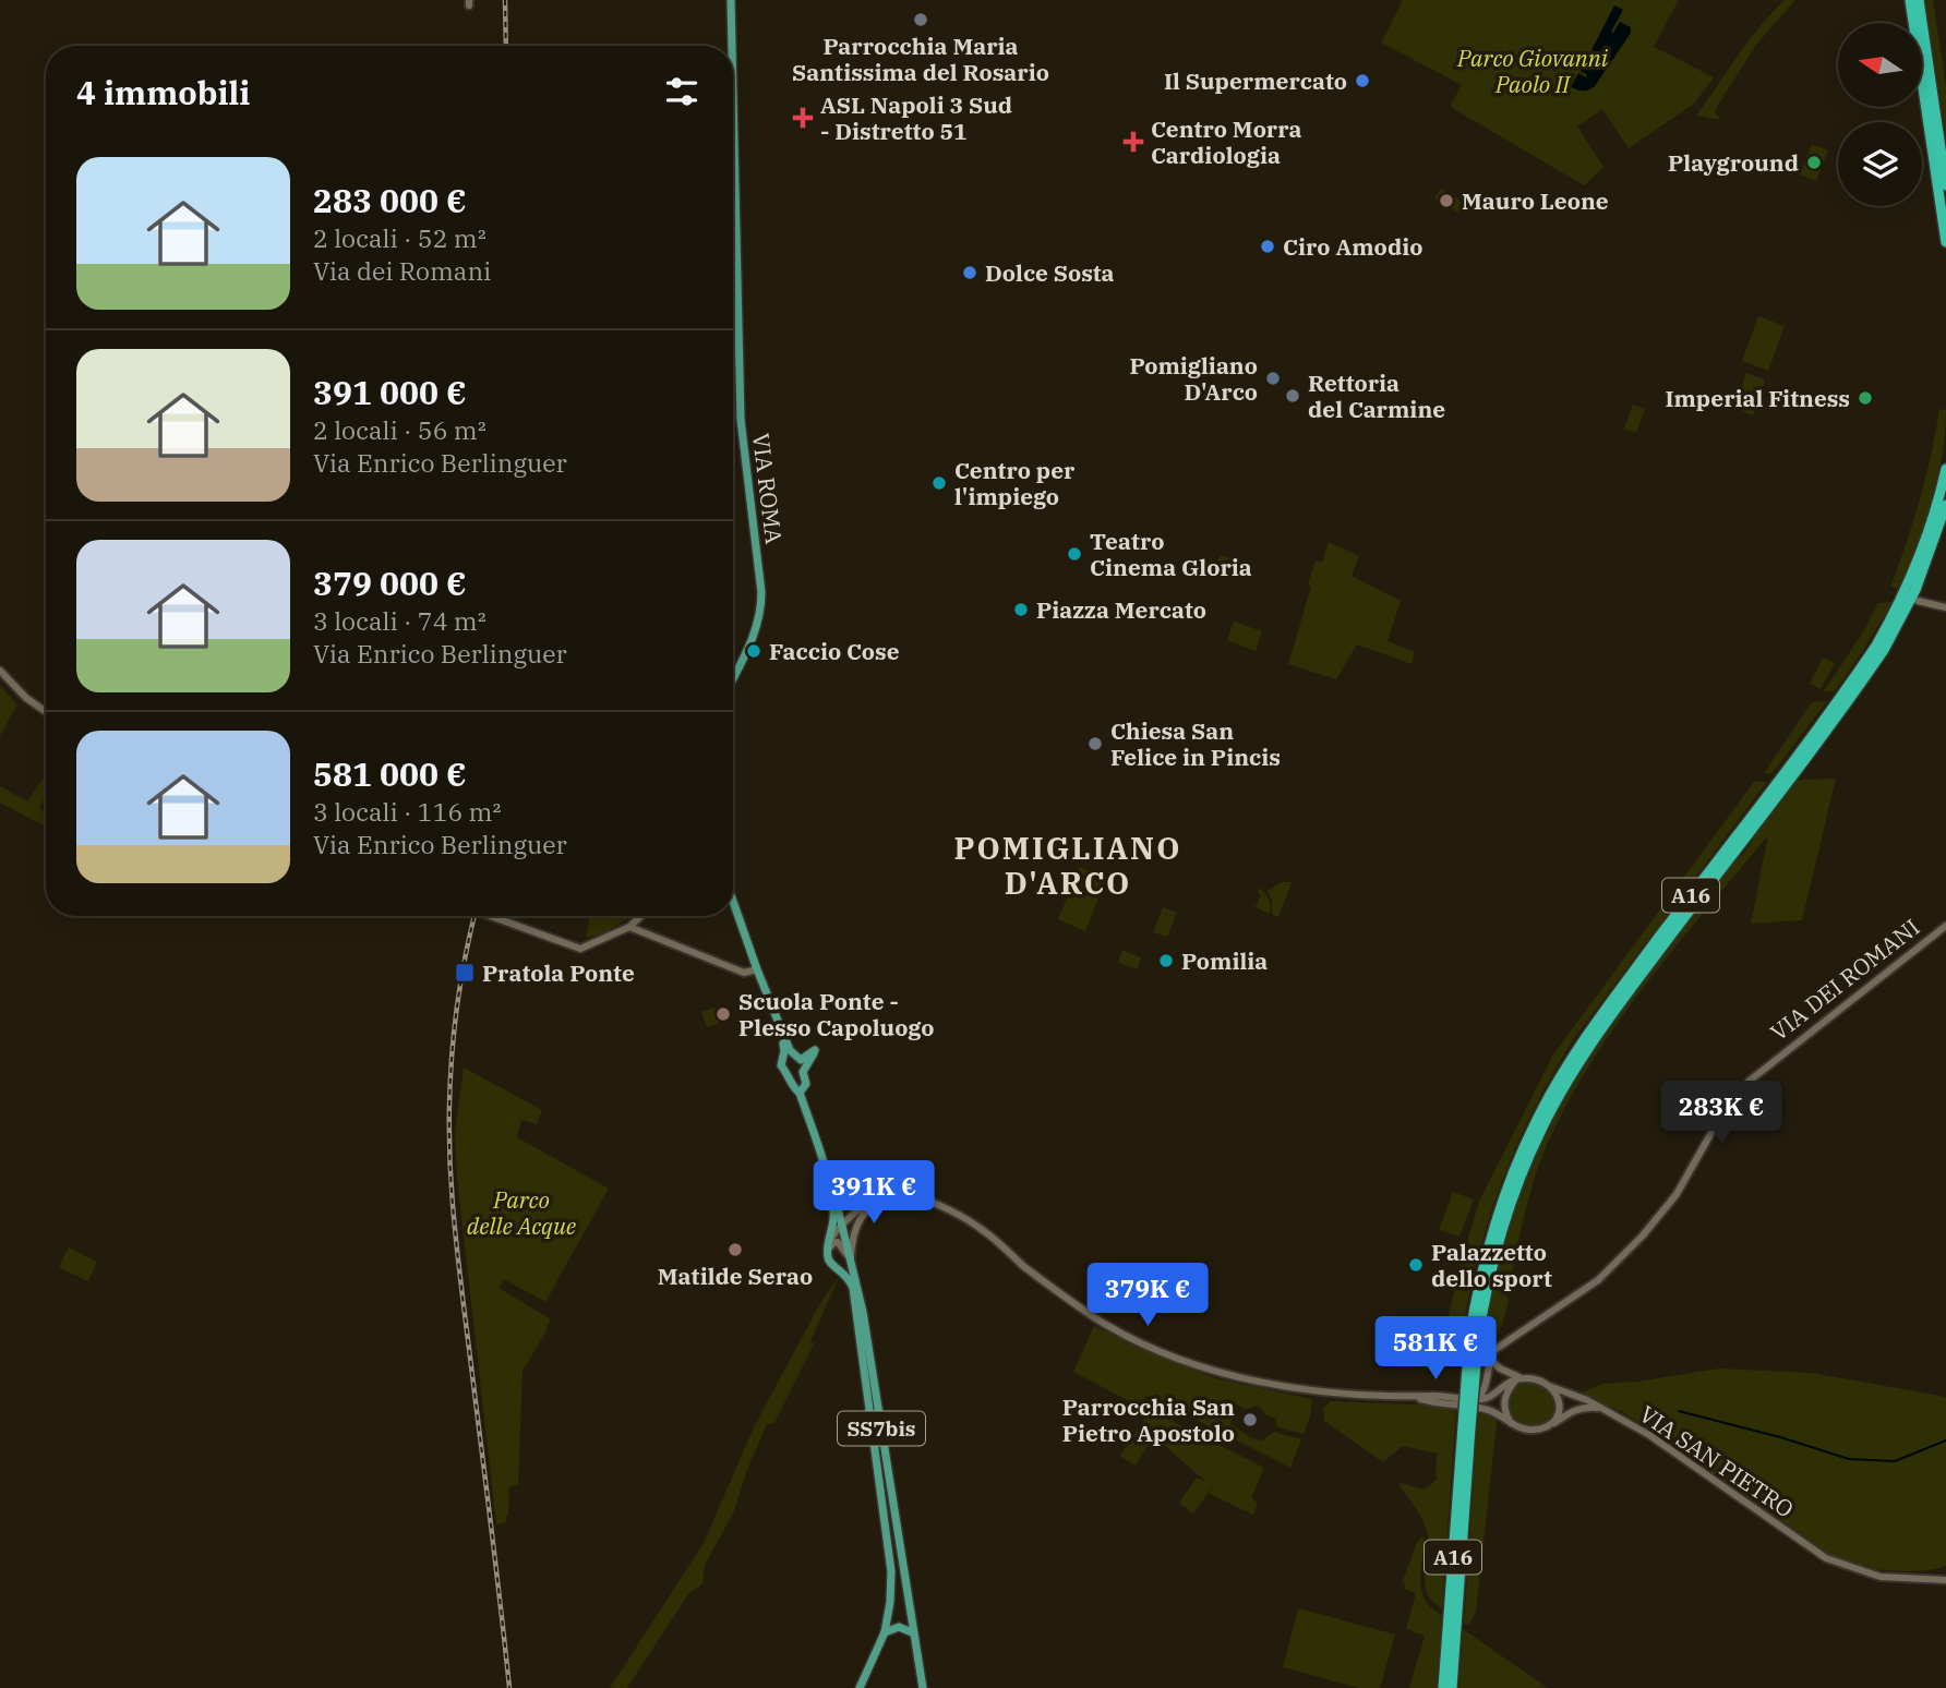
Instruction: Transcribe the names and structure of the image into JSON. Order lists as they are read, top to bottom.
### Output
{
  "streets": {
    "highway": ["A16"],
    "main road": [
      "VIA ROMA",
      "VIA DEI ROMANI",
      "SS7bis",
      "VIA SAN PIETRO"
    ]
  },
  "districts": ["POMIGLIANO D'ARCO"],
  "parks": ["Parco Giovanni Paolo II", "Parco delle Acque"],
  "places": {
    "other": [
      "Parrocchia Maria Santissima del Rosario",
      "Il Supermercato",
      "Playground",
      "Mauro Leone",
      "Ciro Amodio",
      "Dolce Sosta",
      "Pomigliano D'Arco",
      "Rettoria del Carmine",
      "Imperial Fitness",
      "Centro per l'impiego",
      "Teatro Cinema Gloria",
      "Piazza Mercato",
      "Faccio Cose",
      "Chiesa San Felice in Pincis",
      "Pomilia",
      "Scuola Ponte - Plesso Capoluogo",
      "Matilde Serao",
      "Palazzetto dello sport",
      "Parrocchia San Pietro Apostolo"
    ],
    "health": ["ASL Napoli 3 Sud - Distretto 51", "Centro Morra Cardiologia"],
    "transit": ["Pratola Ponte"]
  },
  "north": "left",
  "page": {
    "heading": "4 immobili",
    "list": [
      {
        "name": "283 000 €",
        "note": "2 locali · 52 m² · Via dei Romani"
      },
      {
        "name": "391 000 €",
        "note": "2 locali · 56 m² · Via Enrico Berlinguer"
      },
      {
        "name": "379 000 €",
        "note": "3 locali · 74 m² · Via Enrico Berlinguer"
      },
      {
        "name": "581 000 €",
        "note": "3 locali · 116 m² · Via Enrico Berlinguer"
      }
    ],
    "price": [
      "283K €",
      "391K €",
      "379K €",
      "581K €"
    ]
  }
}
